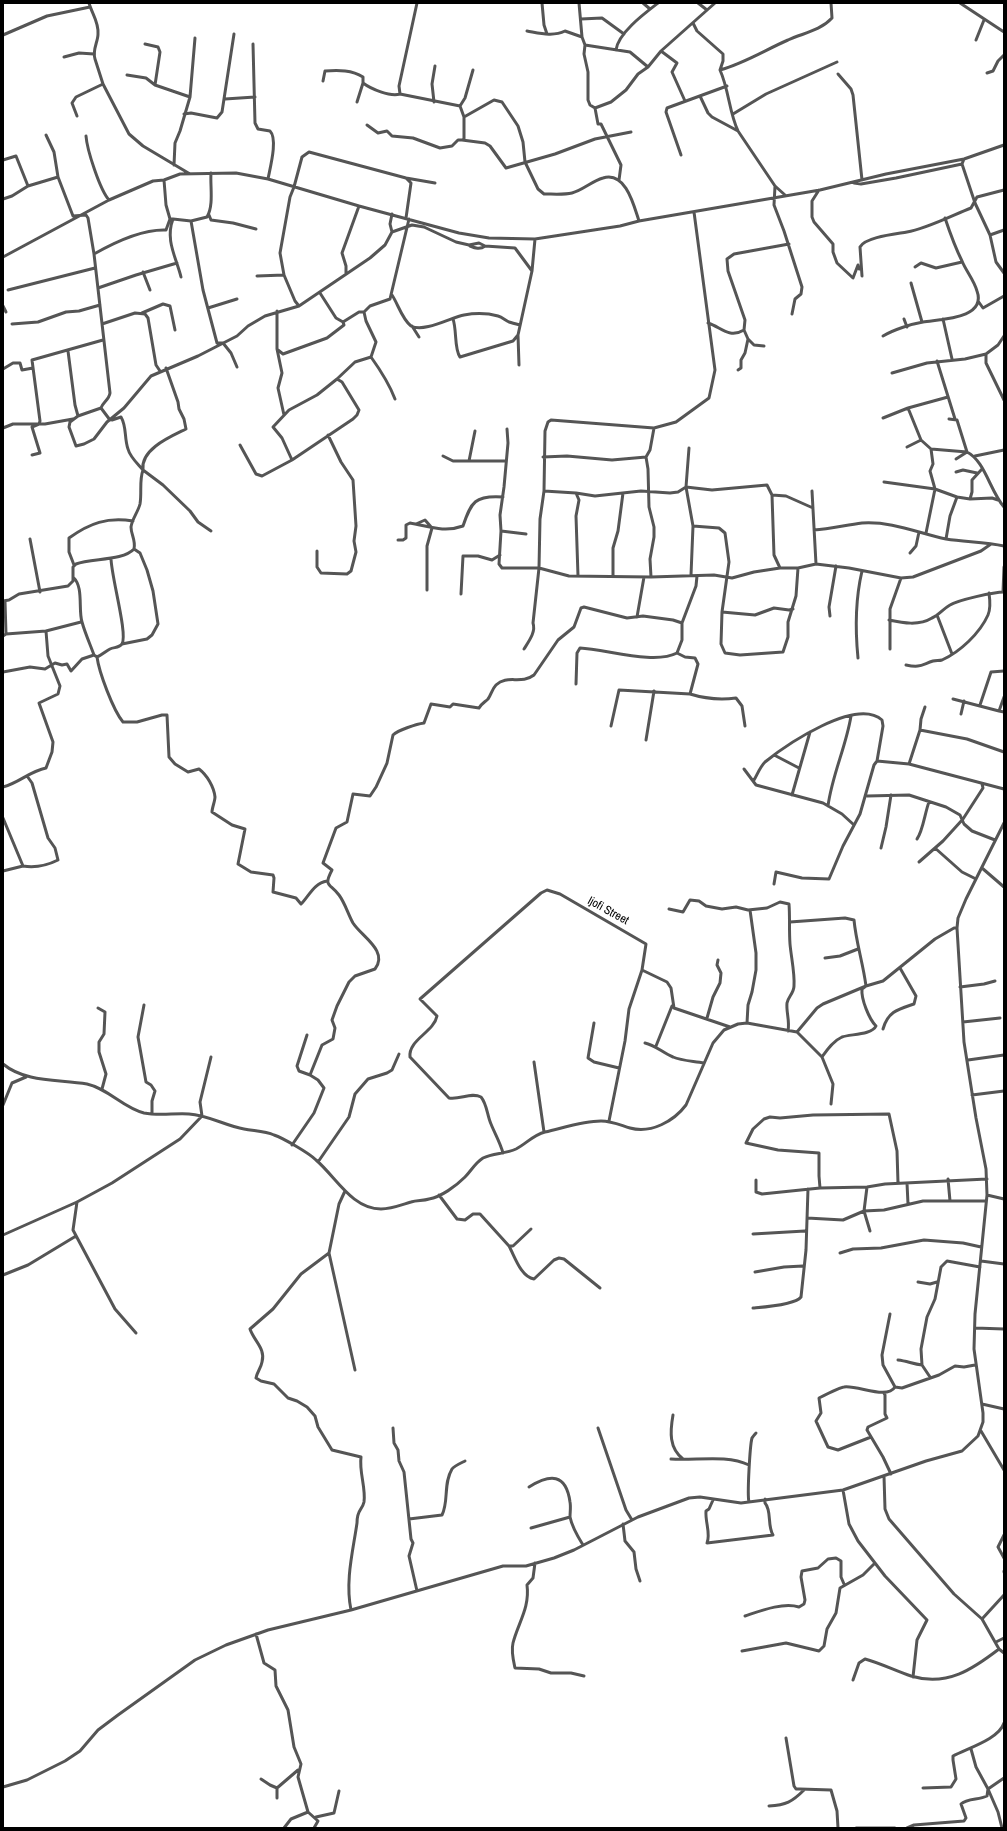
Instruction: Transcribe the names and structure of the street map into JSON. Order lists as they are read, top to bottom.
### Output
{
  "streets": {
    "street": ["Ijofi Street"]
  }
}
